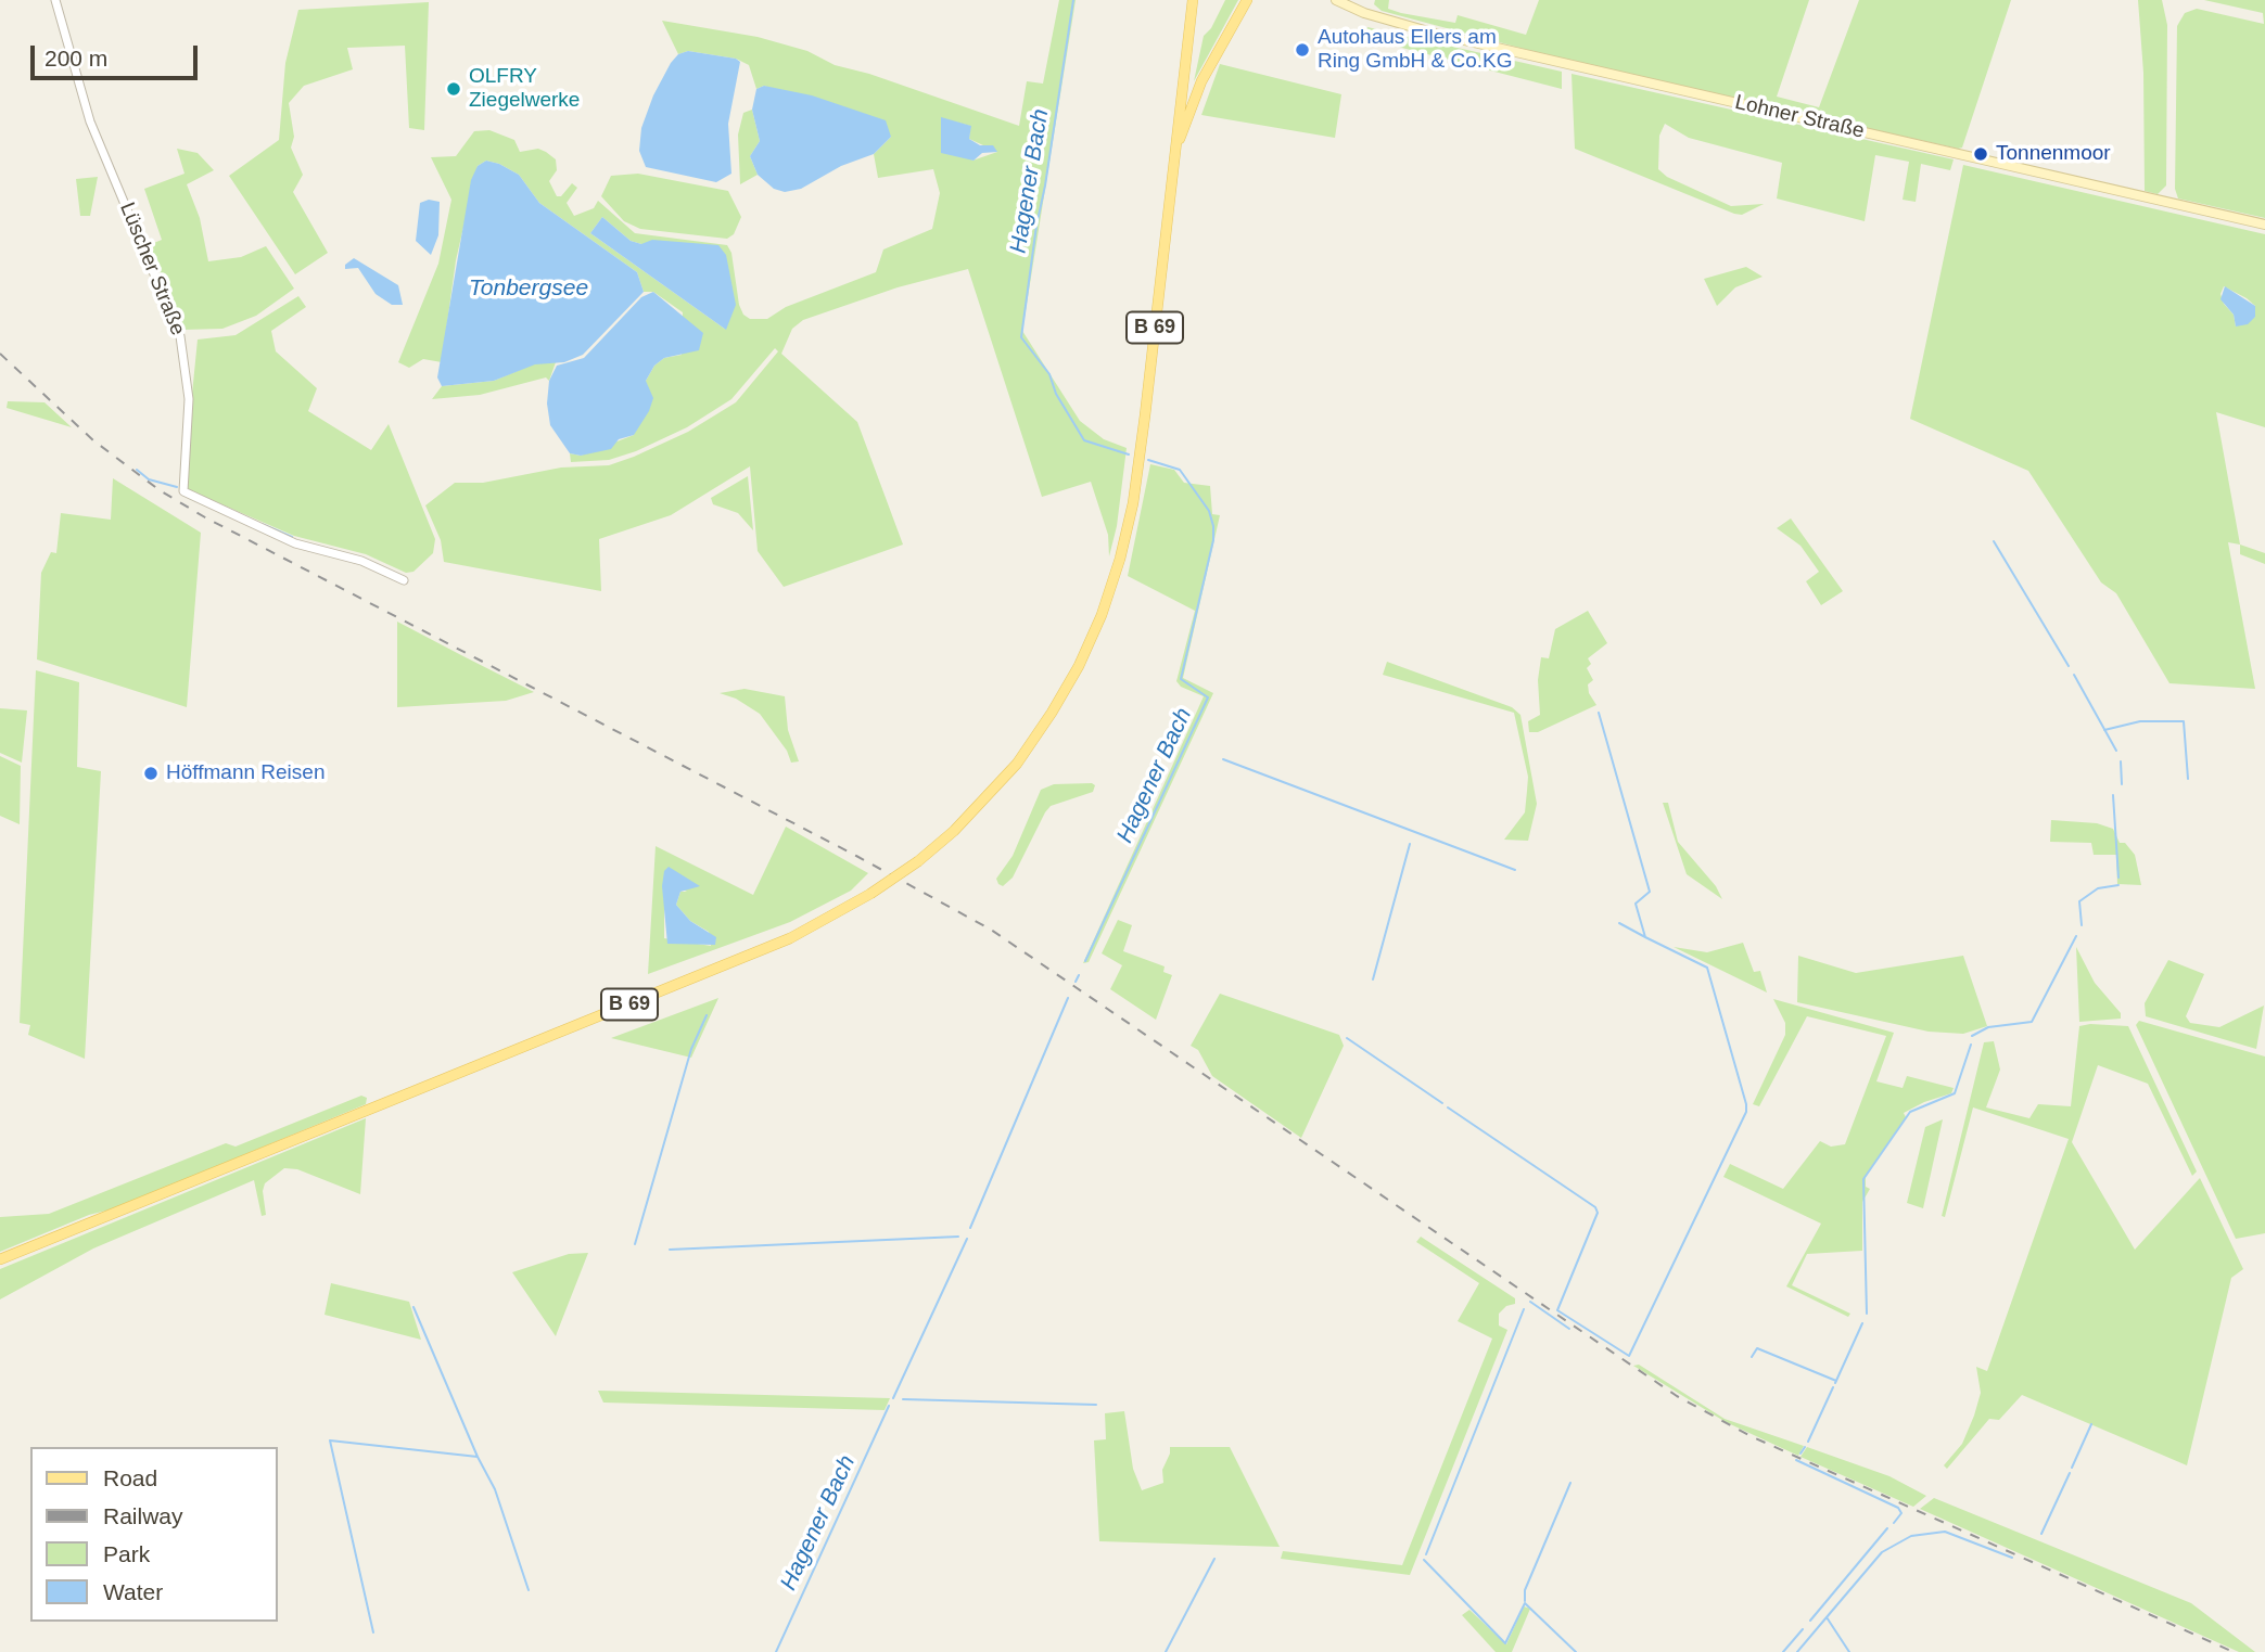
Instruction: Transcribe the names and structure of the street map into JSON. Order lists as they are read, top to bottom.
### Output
{
  "streets": {
    "main road": ["Lohner Straße", "B 69"],
    "street": ["Lüscher Straße"]
  },
  "water": ["Hagener Bach", "Tonbergsee"],
  "places": [
    "Autohaus Ellers am Ring GmbH & Co.KG",
    "OLFRY Ziegelwerke",
    "Tonnenmoor",
    "Höffmann Reisen"
  ],
  "legend": [
    "Road",
    "Railway",
    "Park",
    "Water"
  ],
  "scale_bar": "200 m"
}
